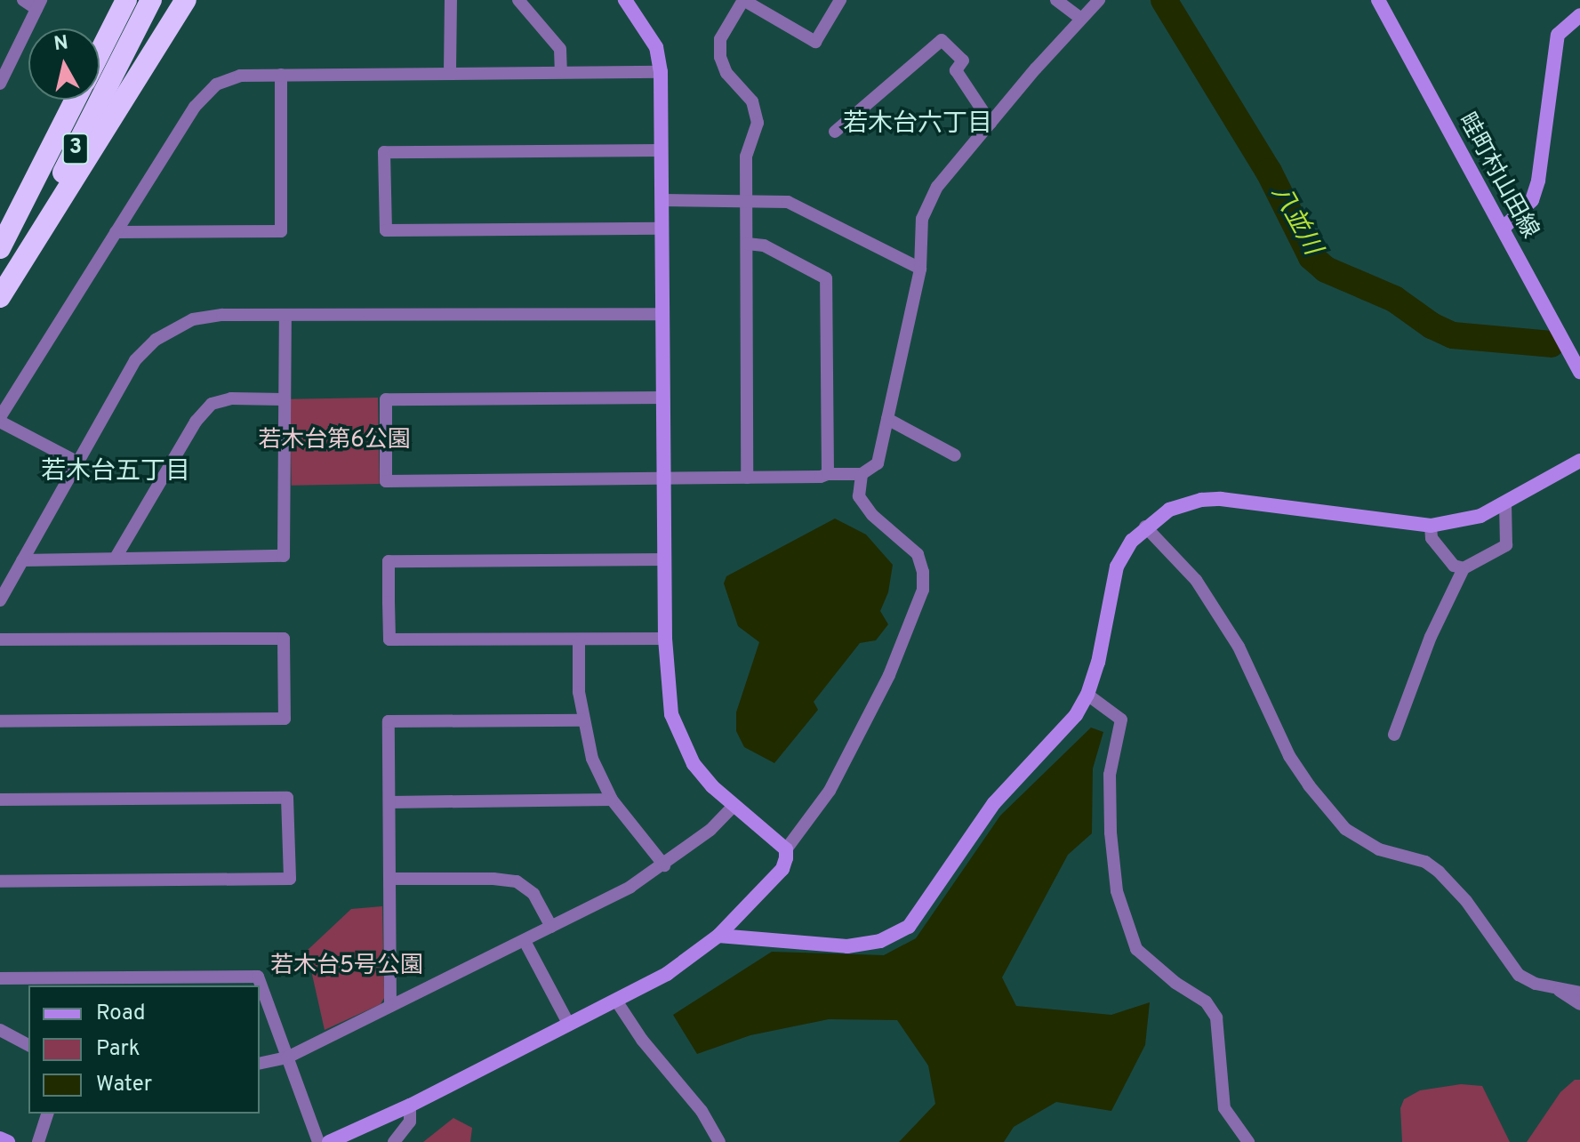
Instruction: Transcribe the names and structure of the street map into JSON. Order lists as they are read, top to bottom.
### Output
{
  "streets": {
    "highway": ["3"],
    "street": ["畦町村山田線"]
  },
  "districts": ["若木台六丁目", "若木台五丁目"],
  "water": ["八並川"],
  "parks": ["若木台第6公園", "若木台5号公園"],
  "legend": ["Road", "Park", "Water"],
  "north": "top"
}
